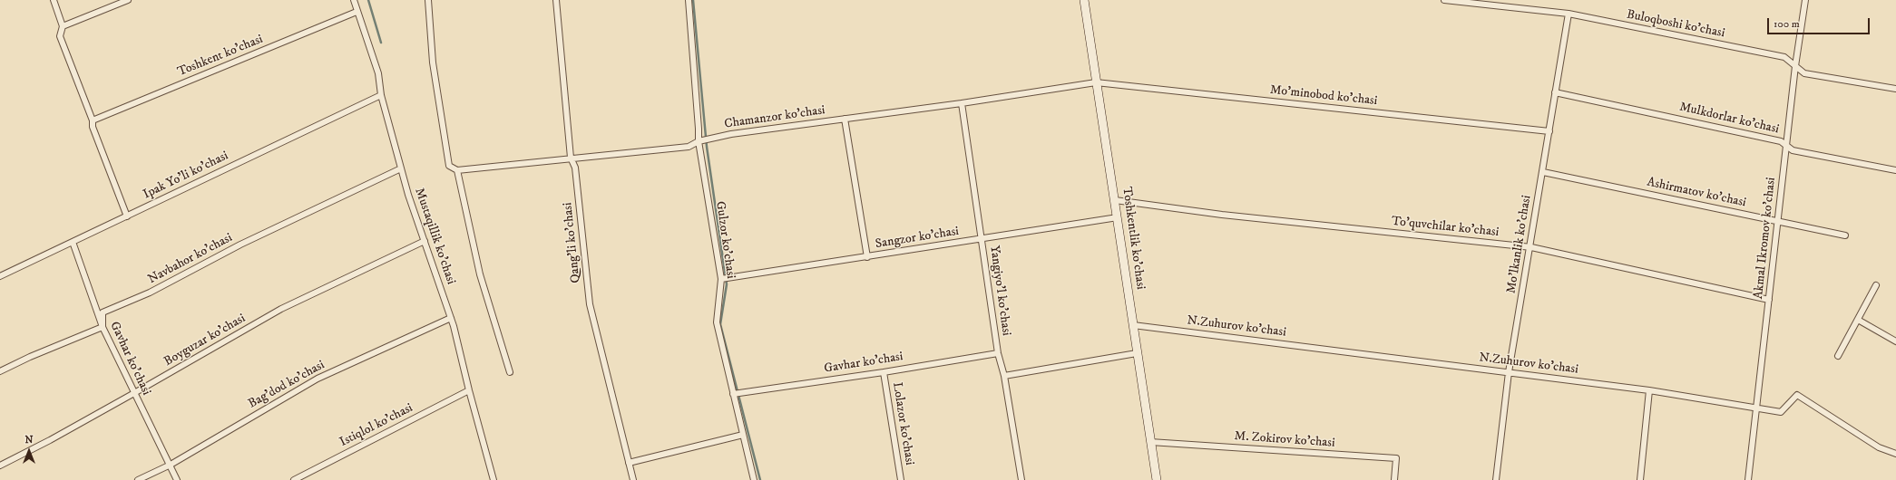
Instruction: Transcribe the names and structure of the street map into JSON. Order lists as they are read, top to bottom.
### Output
{
  "streets": {
    "main road": ["Toshkentlik ko'chasi"],
    "street": [
      "Buloqboshi ko'chasi",
      "Toshkent ko'chasi",
      "Mo'minobod ko'chasi",
      "Chamanzor ko'chasi",
      "Mulkdorlar ko'chasi",
      "Ipak Yo'li ko'chasi",
      "Ashirmatov ko'chasi",
      "To'quvchilar ko'chasi",
      "Mustaqillik ko'chasi",
      "Sangzor ko'chasi",
      "Akmal Ikromov ko'chasi",
      "Gulzor ko'chasi",
      "Qang'li ko'chasi",
      "Mo'lkanlik ko'chasi",
      "Navbahor ko'chasi",
      "Yangiyo'l ko'chasi",
      "N.Zuhurov ko'chasi",
      "Boyguzar ko'chasi",
      "Gavhar ko'chasi",
      "Bag'dod ko'chasi",
      "Lolazor ko'chasi",
      "Istiqlol ko'chasi",
      "M. Zokirov ko'chasi"
    ]
  },
  "crossings": [
    ["Buloqboshi ko'chasi", "Akmal Ikromov ko'chasi"],
    ["Buloqboshi ko'chasi", "Mo'lkanlik ko'chasi"],
    ["Toshkent ko'chasi", "Mustaqillik ko'chasi"],
    ["Mo'minobod ko'chasi", "Chamanzor ko'chasi"],
    ["Mo'minobod ko'chasi", "Toshkentlik ko'chasi"],
    ["Mo'minobod ko'chasi", "Mo'lkanlik ko'chasi"],
    ["Chamanzor ko'chasi", "Toshkentlik ko'chasi"],
    ["Chamanzor ko'chasi", "Gulzor ko'chasi"],
    ["Chamanzor ko'chasi", "Qang'li ko'chasi"],
    ["Chamanzor ko'chasi", "Yangiyo'l ko'chasi"],
    ["Mulkdorlar ko'chasi", "Akmal Ikromov ko'chasi"],
    ["Mulkdorlar ko'chasi", "Mo'lkanlik ko'chasi"],
    ["Ipak Yo'li ko'chasi", "Mustaqillik ko'chasi"],
    ["Ipak Yo'li ko'chasi", "Gavhar ko'chasi"],
    ["Ashirmatov ko'chasi", "Akmal Ikromov ko'chasi"],
    ["Ashirmatov ko'chasi", "Mo'lkanlik ko'chasi"],
    ["To'quvchilar ko'chasi", "Toshkentlik ko'chasi"],
    ["To'quvchilar ko'chasi", "Akmal Ikromov ko'chasi"],
    ["To'quvchilar ko'chasi", "Mo'lkanlik ko'chasi"],
    ["Mustaqillik ko'chasi", "Navbahor ko'chasi"],
    ["Mustaqillik ko'chasi", "Boyguzar ko'chasi"],
    ["Mustaqillik ko'chasi", "Bag'dod ko'chasi"],
    ["Mustaqillik ko'chasi", "Istiqlol ko'chasi"],
    ["Sangzor ko'chasi", "Toshkentlik ko'chasi"],
    ["Sangzor ko'chasi", "Gulzor ko'chasi"],
    ["Sangzor ko'chasi", "Yangiyo'l ko'chasi"],
    ["Toshkentlik ko'chasi", "N.Zuhurov ko'chasi"],
    ["Toshkentlik ko'chasi", "M. Zokirov ko'chasi"],
    ["Akmal Ikromov ko'chasi", "N.Zuhurov ko'chasi"],
    ["Gulzor ko'chasi", "Gavhar ko'chasi"],
    ["Mo'lkanlik ko'chasi", "N.Zuhurov ko'chasi"],
    ["Navbahor ko'chasi", "Gavhar ko'chasi"],
    ["Yangiyo'l ko'chasi", "Gavhar ko'chasi"],
    ["Boyguzar ko'chasi", "Gavhar ko'chasi"],
    ["Gavhar ko'chasi", "Bag'dod ko'chasi"],
    ["Gavhar ko'chasi", "Lolazor ko'chasi"]
  ],
  "scale_bar": "100 m",
  "north": "top"
}
